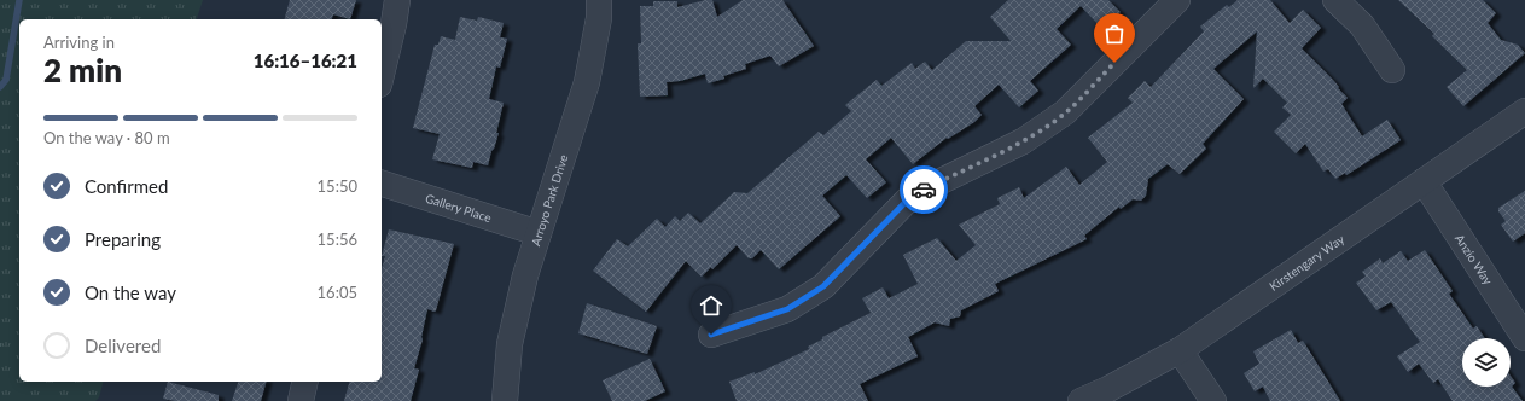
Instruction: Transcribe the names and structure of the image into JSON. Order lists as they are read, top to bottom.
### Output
{
  "streets": {
    "street": [
      "Arroyo Park Drive",
      "Gallery Place",
      "Anzio Way",
      "Kirstengary Way"
    ]
  },
  "crossings": [
    ["Arroyo Park Drive", "Gallery Place"],
    ["Anzio Way", "Kirstengary Way"]
  ],
  "page": {
    "heading": ["2 min", "Arriving in", "16:16–16:21"],
    "bar": "On the way · 80 m",
    "list": [
      ["Confirmed", "15:50"],
      ["Preparing", "15:56"],
      ["On the way", "16:05"],
      "Delivered"
    ]
  }
}
